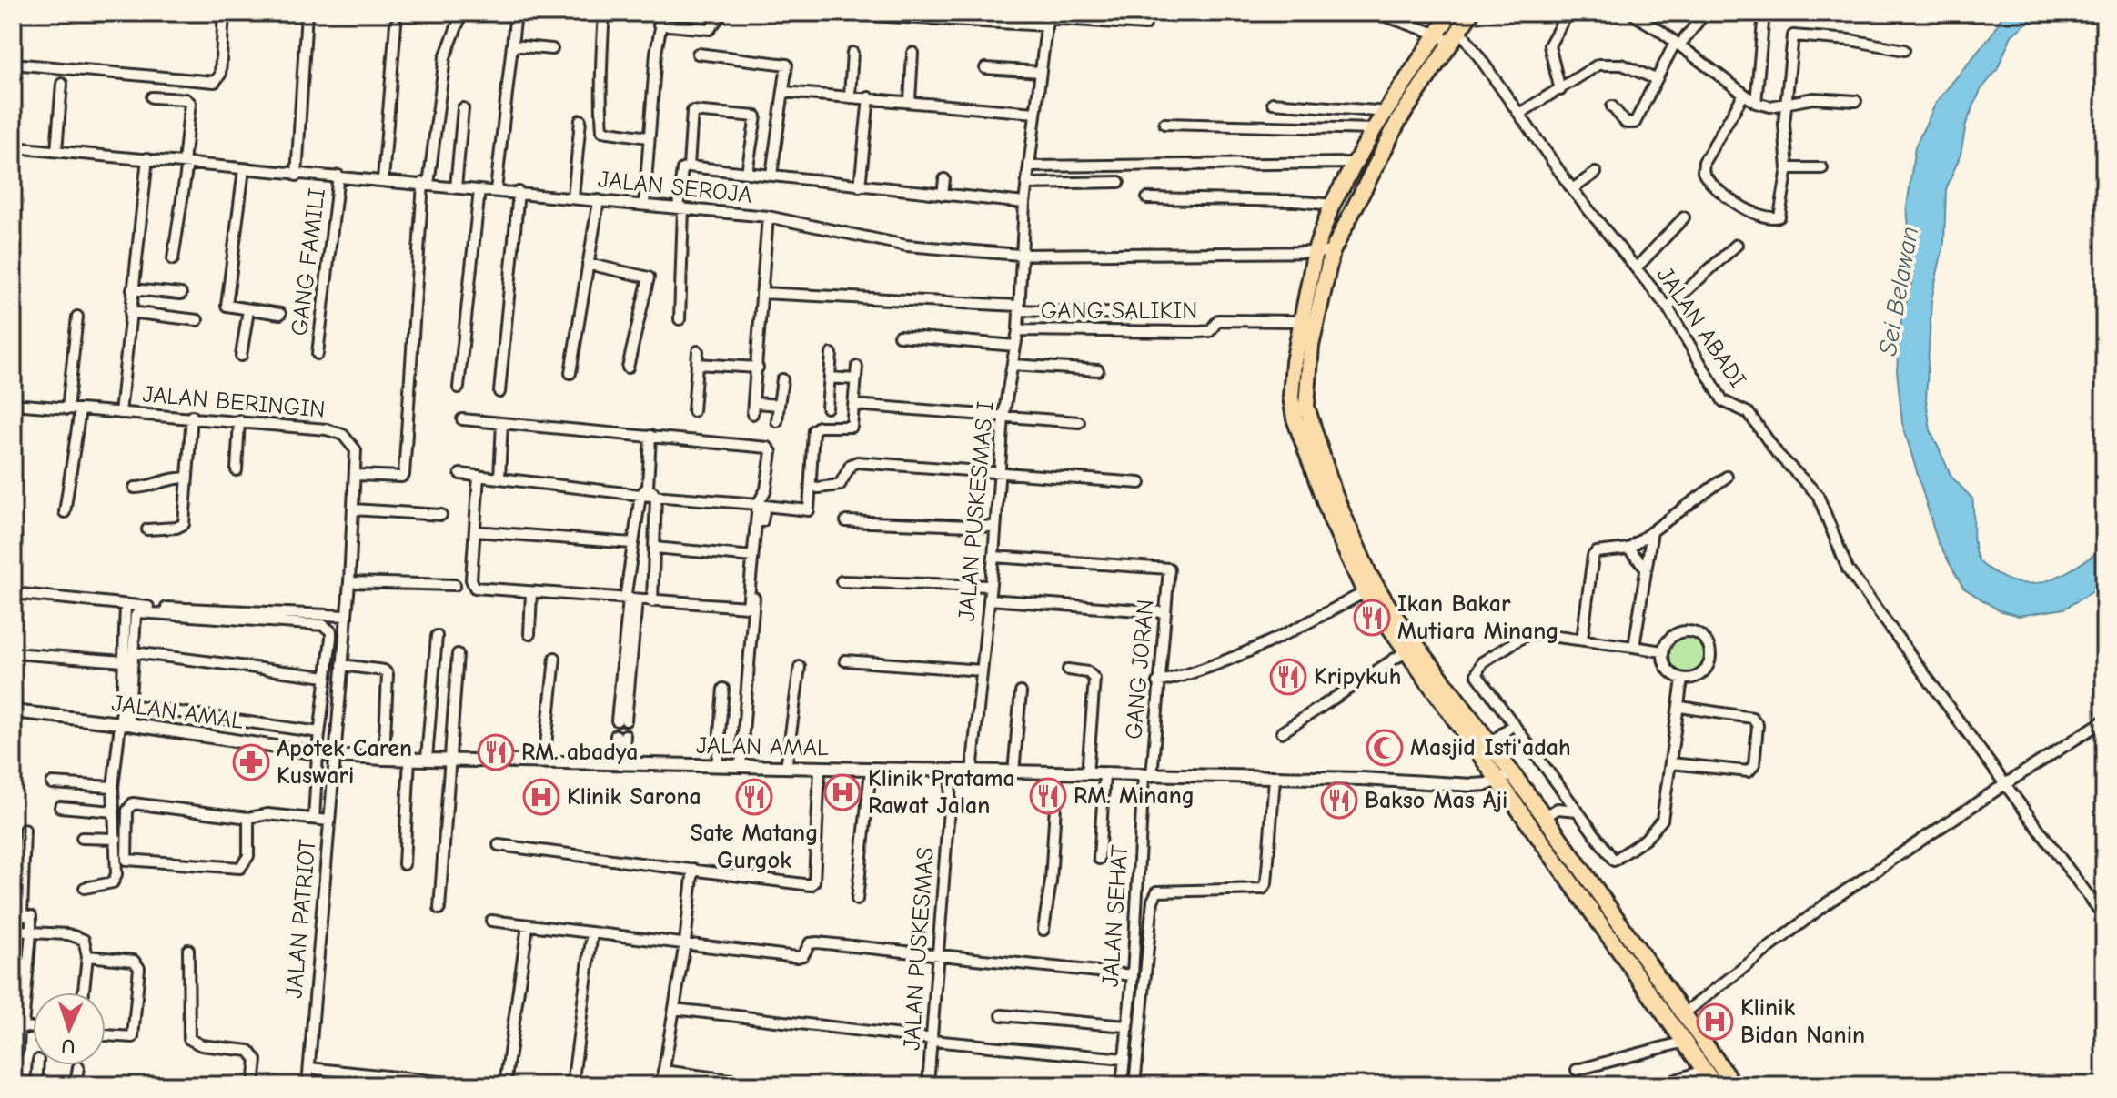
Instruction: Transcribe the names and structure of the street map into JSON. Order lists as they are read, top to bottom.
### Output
{
  "streets": {
    "street": [
      "JALAN SEROJA",
      "GANG FAMILI",
      "GANG SALIKIN",
      "JALAN ABADI",
      "JALAN BERINGIN",
      "JALAN PUSKESMAS I",
      "GANG JORAN",
      "JALAN AMAL",
      "JALAN SEHAT",
      "JALAN PATRIOT",
      "JALAN PUSKESMAS"
    ]
  },
  "crossings": [
    ["JALAN SEROJA", "GANG FAMILI"],
    ["JALAN SEROJA", "JALAN PUSKESMAS I"],
    ["GANG SALIKIN", "JALAN PUSKESMAS I"],
    ["JALAN BERINGIN", "JALAN AMAL"],
    ["JALAN BERINGIN", "JALAN PATRIOT"],
    ["JALAN PUSKESMAS I", "GANG JORAN"],
    ["JALAN PUSKESMAS I", "JALAN AMAL"],
    ["GANG JORAN", "JALAN AMAL"],
    ["GANG JORAN", "JALAN SEHAT"],
    ["JALAN AMAL", "JALAN SEHAT"],
    ["JALAN AMAL", "JALAN PATRIOT"],
    ["JALAN AMAL", "JALAN PUSKESMAS"]
  ],
  "water": ["Sei Belawan"],
  "places": {
    "restaurant": [
      "Ikan Bakar Mutiara Minang",
      "Kripykuh",
      "RM. abadya",
      "RM. Minang",
      "Sate Matang Gurgok",
      "Bakso Mas Aji"
    ],
    "mosque": ["Masjid Isti'adah"],
    "pharmacy": ["Apotek Caren Kuswari"],
    "hospital": ["Klinik Pratama Rawat Jalan", "Klinik Sarona", "Klinik Bidan Nanin"]
  },
  "north": "bottom"
}
